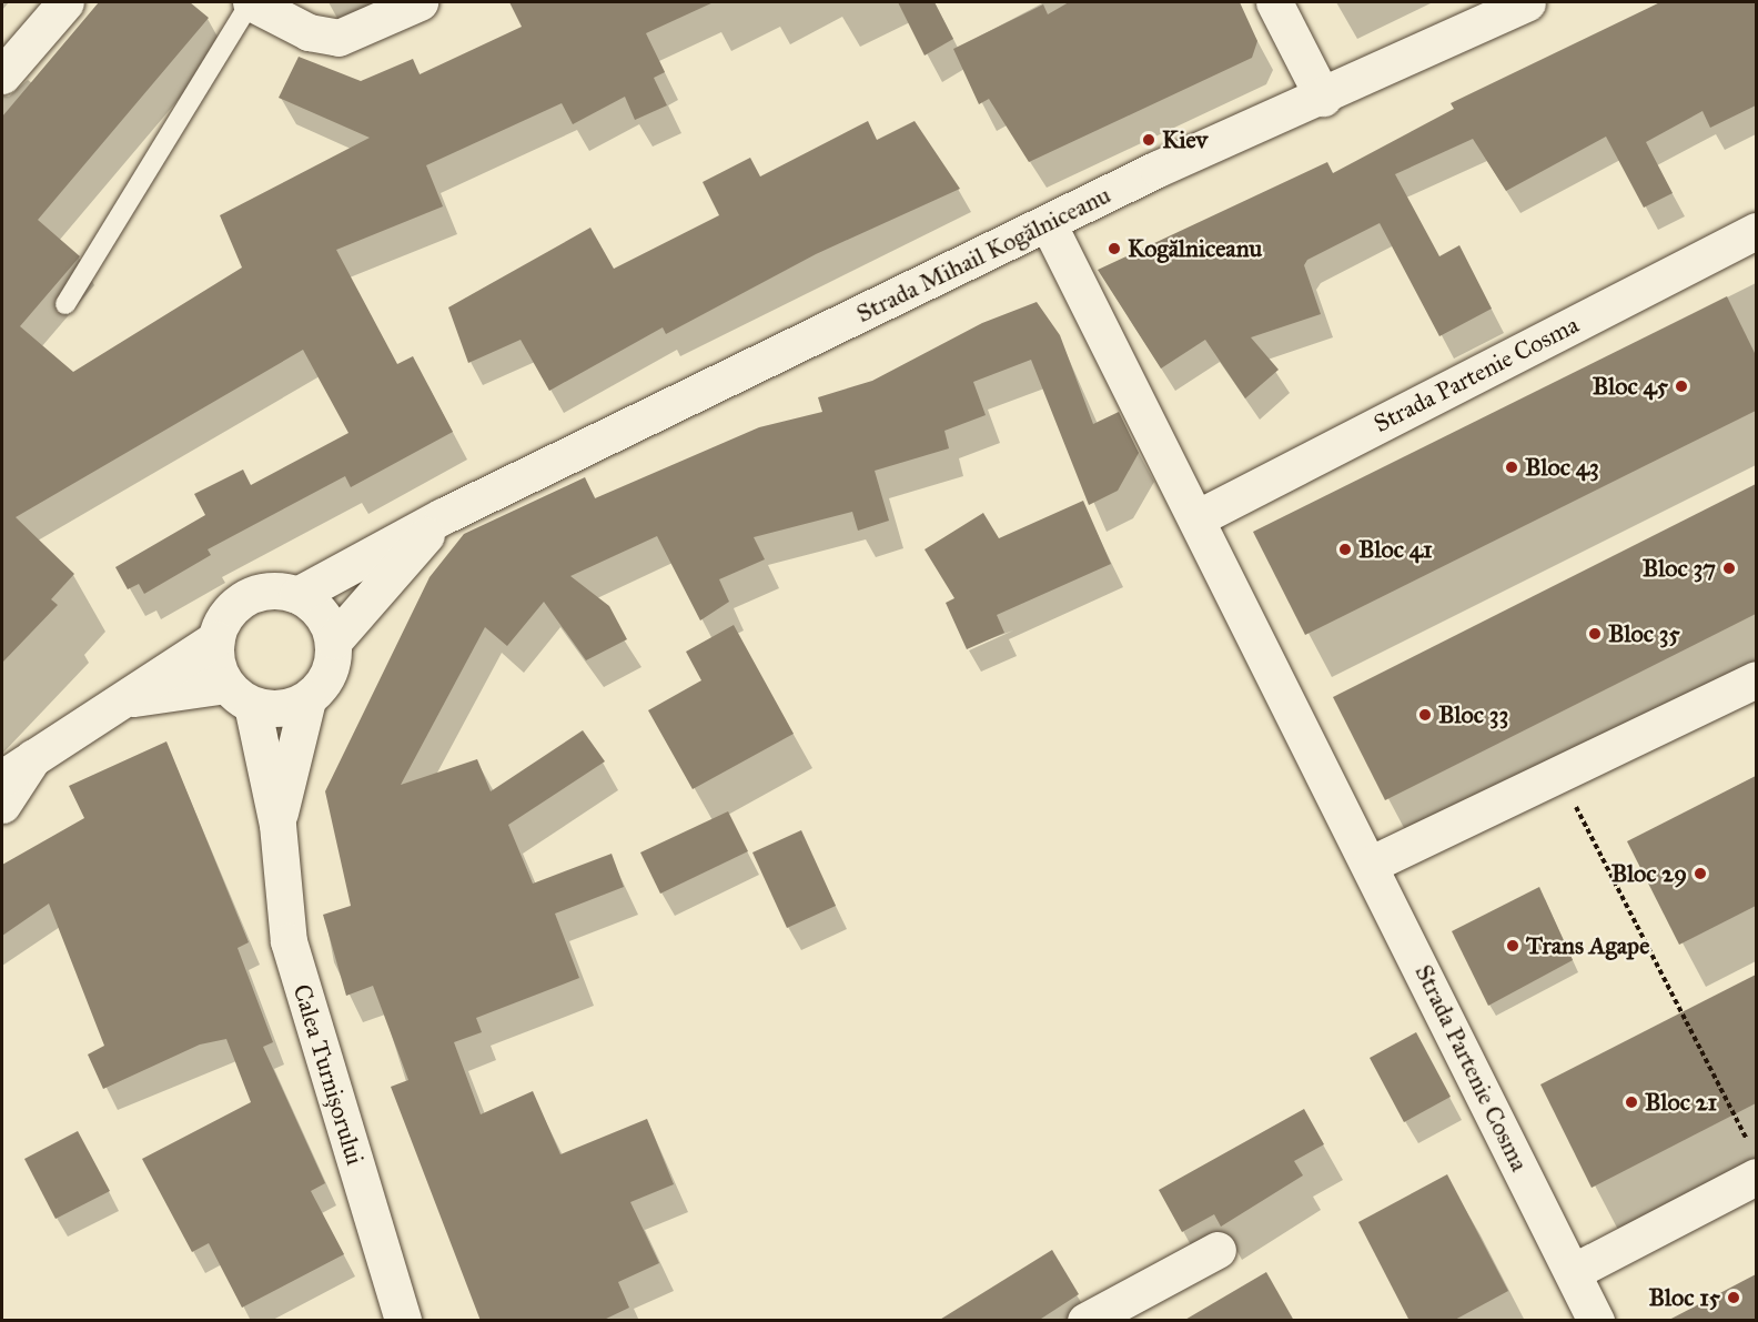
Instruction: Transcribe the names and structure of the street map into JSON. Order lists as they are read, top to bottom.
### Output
{
  "streets": {
    "street": ["Strada Mihail Kogălniceanu", "Strada Partenie Cosma", "Calea Turnișorului"]
  },
  "crossings": [
    ["Strada Mihail Kogălniceanu", "Strada Partenie Cosma"],
    ["Strada Mihail Kogălniceanu", "Calea Turnișorului"]
  ],
  "places": [
    "Kiev",
    "Kogălniceanu",
    "Bloc 45",
    "Bloc 43",
    "Bloc 41",
    "Bloc 37",
    "Bloc 35",
    "Bloc 33",
    "Bloc 29",
    "Trans Agape",
    "Bloc 21",
    "Bloc 15"
  ]
}
